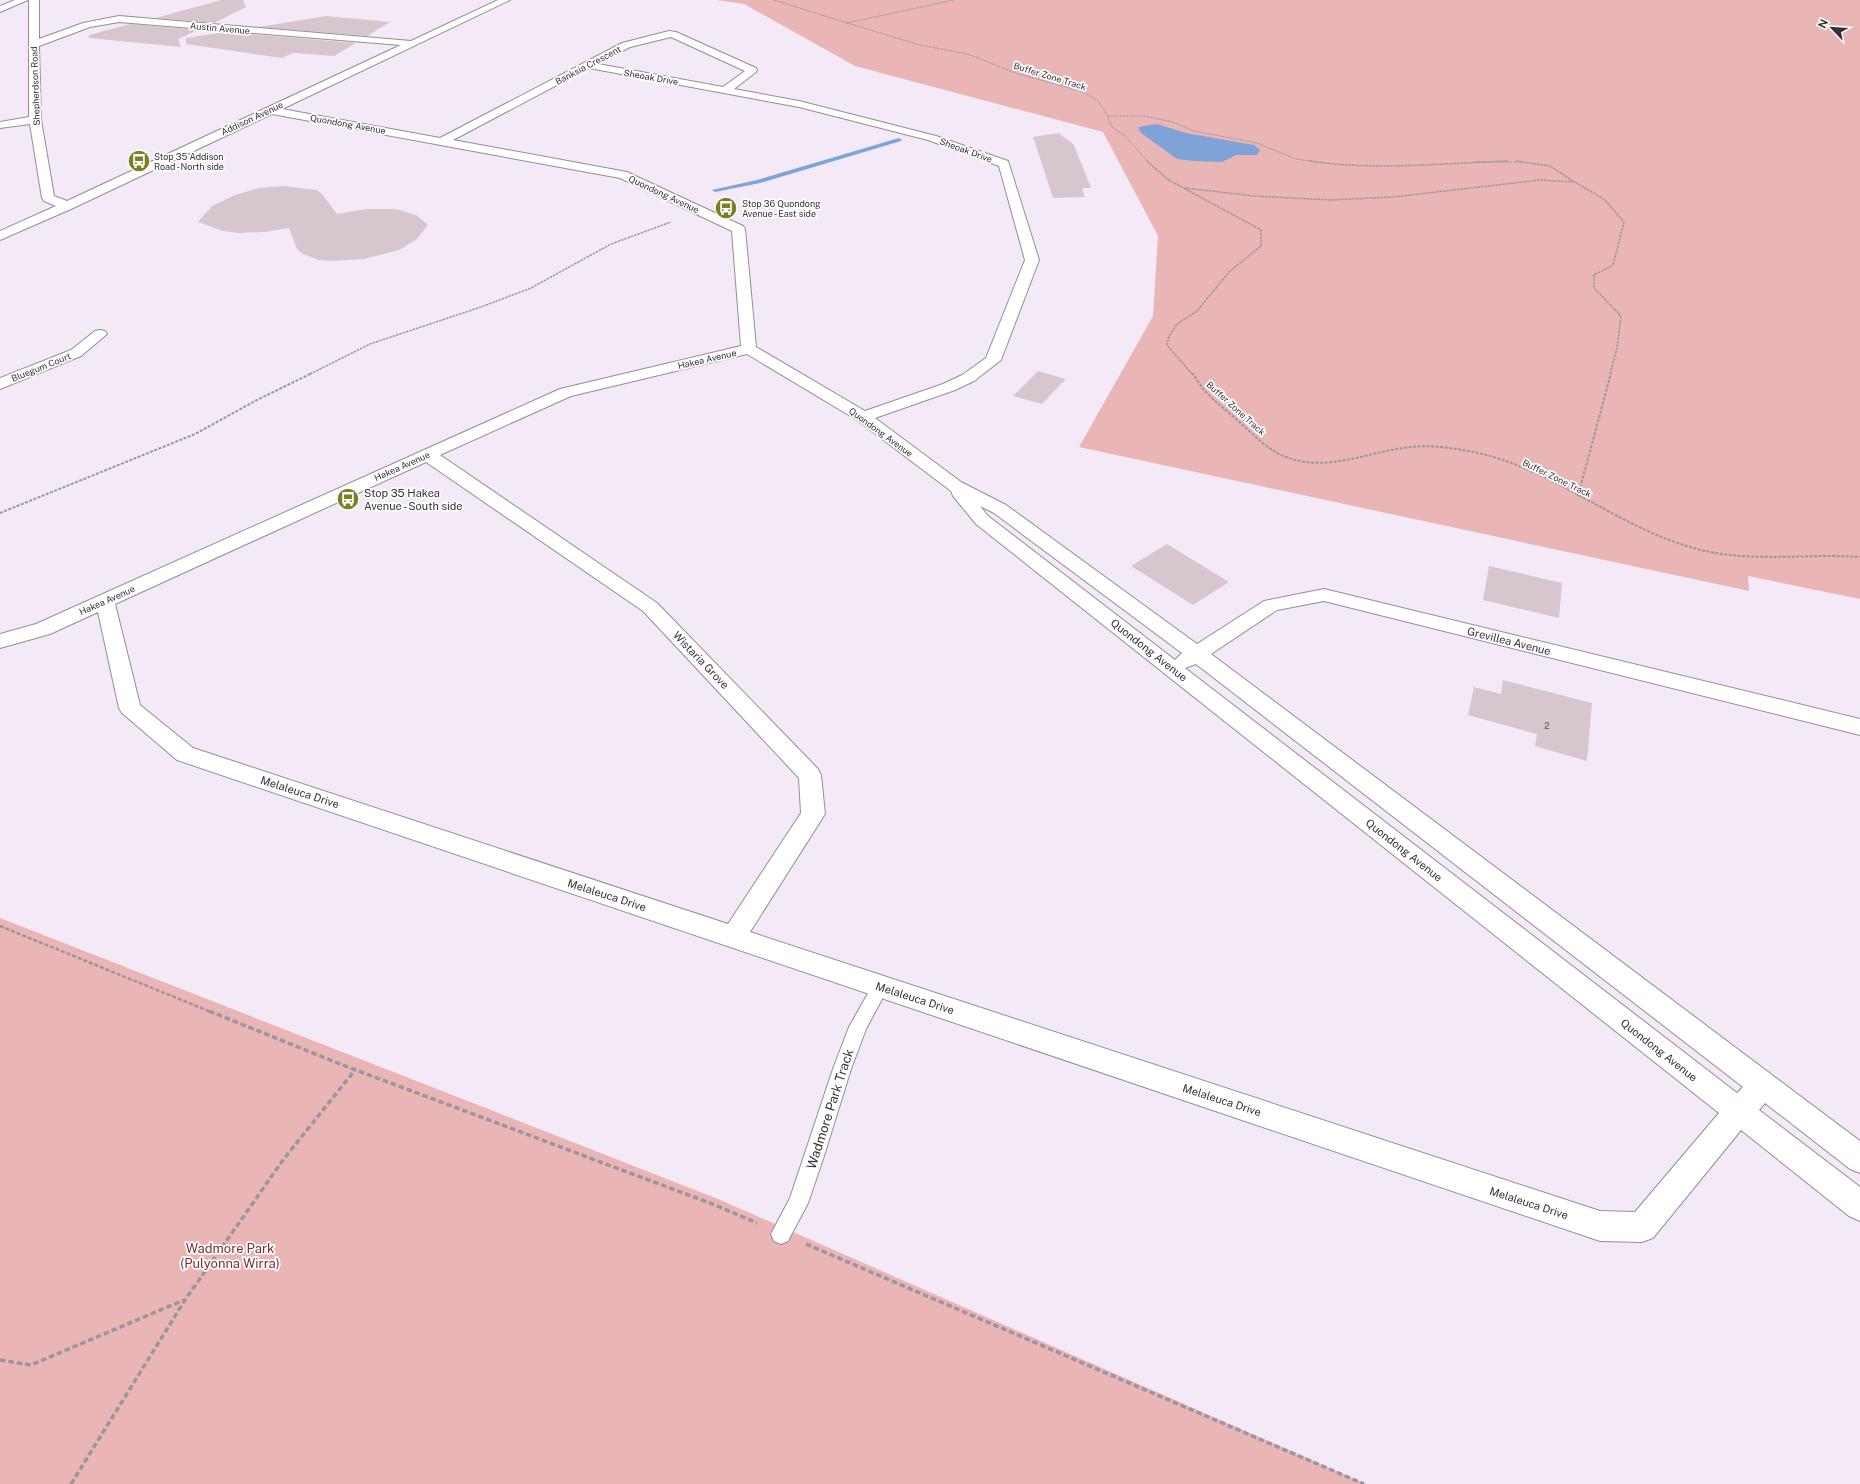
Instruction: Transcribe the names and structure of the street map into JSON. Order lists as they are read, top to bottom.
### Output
{
  "streets": {
    "street": [
      "Austin Avenue",
      "Banksia Crescent",
      "Sheoak Drive",
      "Shepherdson Road",
      "Addison Avenue",
      "Quondong Avenue",
      "Hakea Avenue",
      "Bluegum Court",
      "Grevillea Avenue",
      "Wistaria Grove",
      "Melaleuca Drive"
    ],
    "lane": ["Wadmore Park Track"],
    "path": ["Buffer Zone Track"]
  },
  "crossings": [
    ["Austin Avenue", "Shepherdson Road"],
    ["Austin Avenue", "Addison Avenue"],
    ["Banksia Crescent", "Sheoak Drive"],
    ["Banksia Crescent", "Quondong Avenue"],
    ["Sheoak Drive", "Quondong Avenue"],
    ["Shepherdson Road", "Addison Avenue"],
    ["Addison Avenue", "Quondong Avenue"],
    ["Quondong Avenue", "Hakea Avenue"],
    ["Quondong Avenue", "Grevillea Avenue"],
    ["Quondong Avenue", "Melaleuca Drive"],
    ["Hakea Avenue", "Wistaria Grove"],
    ["Hakea Avenue", "Melaleuca Drive"],
    ["Wistaria Grove", "Melaleuca Drive"],
    ["Melaleuca Drive", "Wadmore Park Track"]
  ],
  "parks": ["Wadmore Park (Pulyonna Wirra)"],
  "places": {
    "bus stop": ["Stop 35 Addison Road - North side", "Stop 36 Quondong Avenue - East side", "Stop 35 Hakea Avenue - South side"]
  },
  "house_numbers": ["2"],
  "north": "top left"
}
